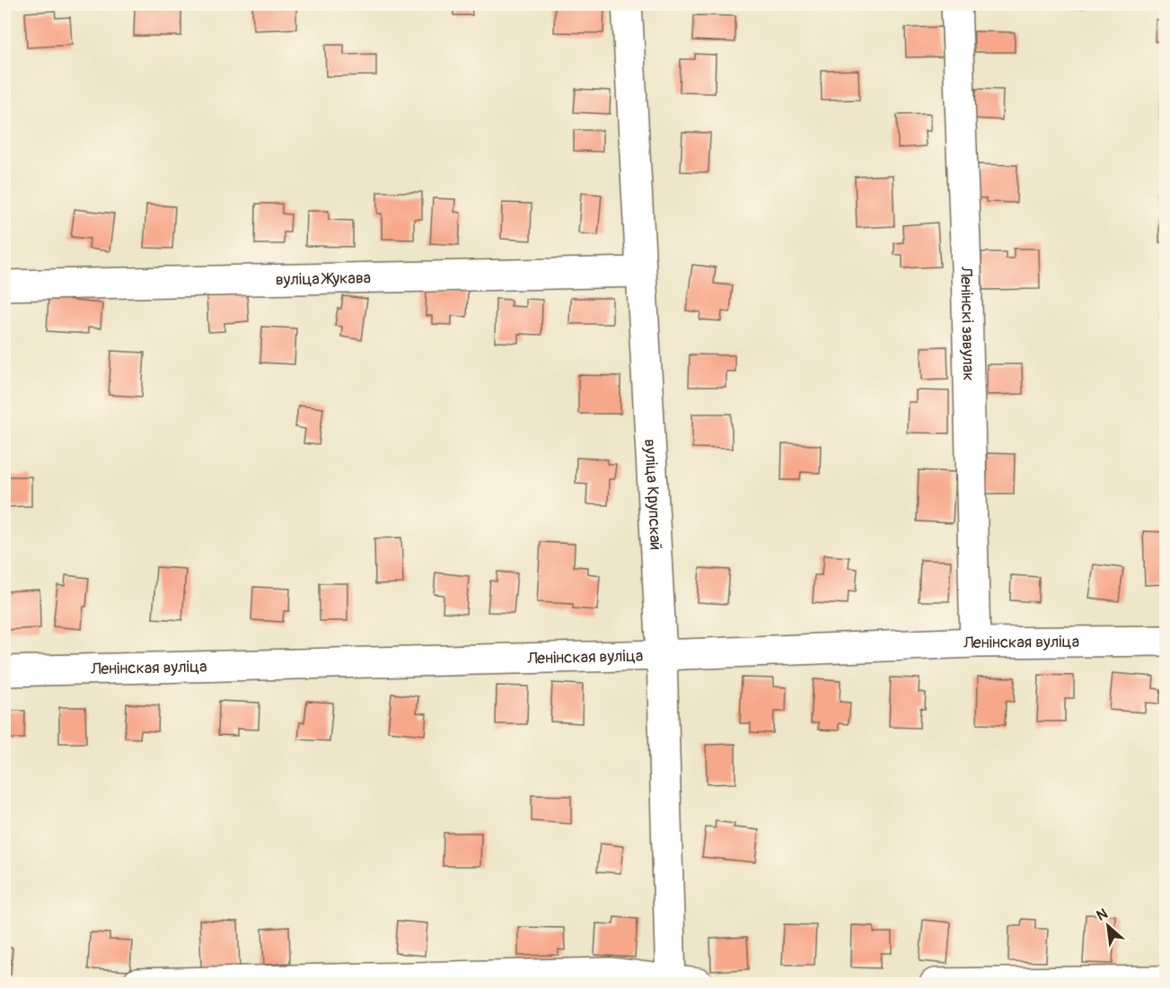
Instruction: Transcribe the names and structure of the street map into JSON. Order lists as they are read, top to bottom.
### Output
{
  "streets": {
    "street": [
      "вуліца Жукава",
      "Ленінскі завулак",
      "вуліца Крупскай",
      "Ленінская вуліца"
    ]
  },
  "crossings": [
    ["вуліца Жукава", "вуліца Крупскай"],
    ["Ленінскі завулак", "Ленінская вуліца"],
    ["вуліца Крупскай", "Ленінская вуліца"]
  ],
  "north": "top left"
}
